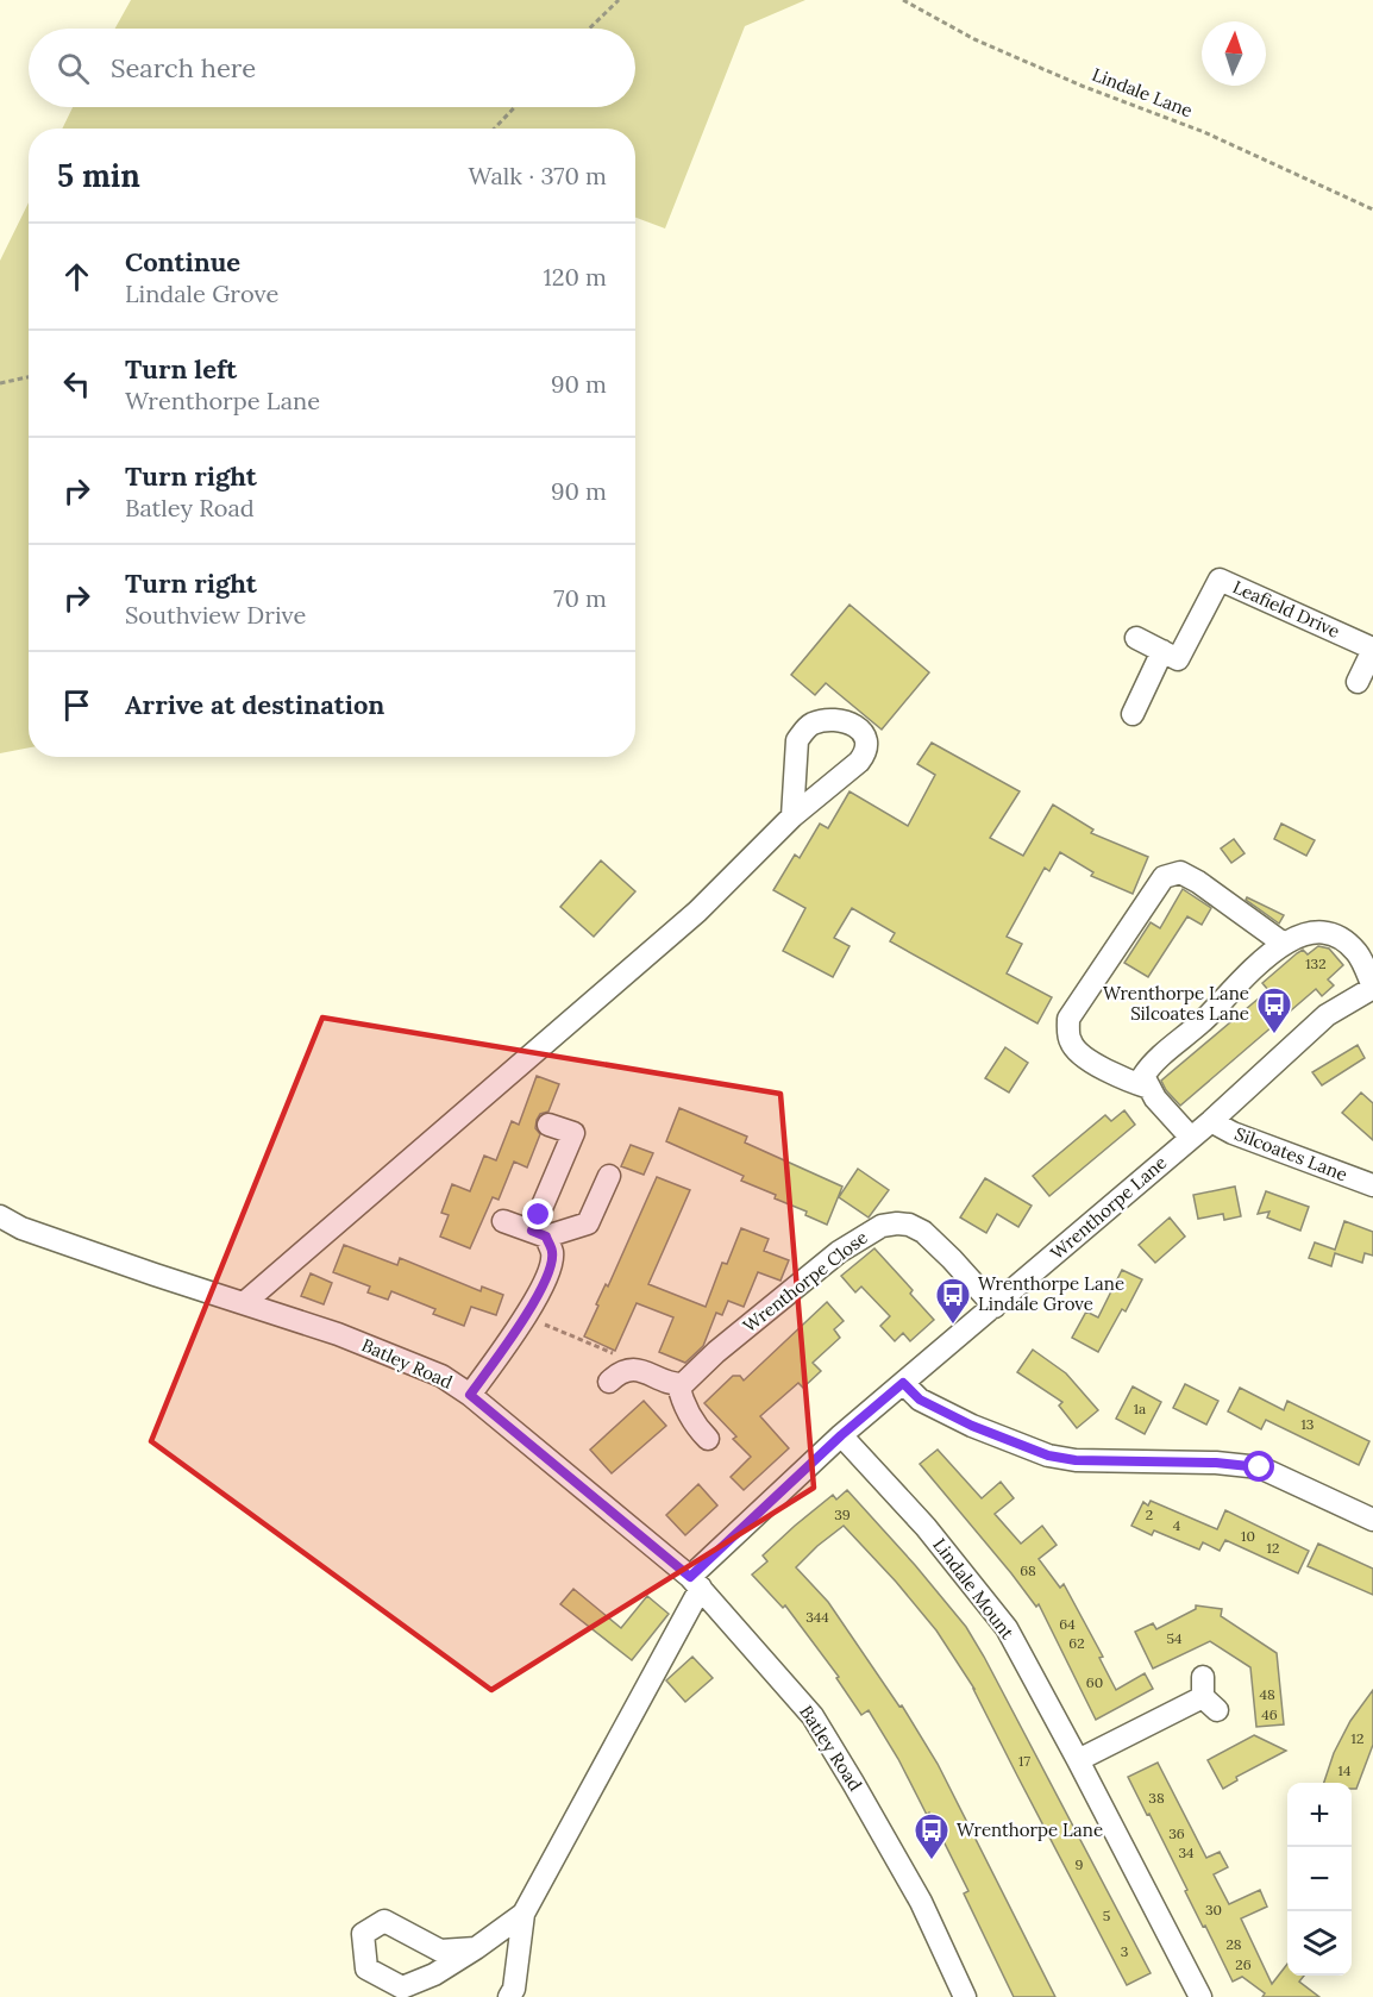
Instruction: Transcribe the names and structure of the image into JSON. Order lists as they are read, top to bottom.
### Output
{
  "streets": {
    "street": [
      "Leafield Drive",
      "Silcoates Lane",
      "Wrenthorpe Lane",
      "Wrenthorpe Close",
      "Batley Road",
      "Lindale Mount"
    ],
    "path": ["Lindale Lane"]
  },
  "crossings": [
    ["Silcoates Lane", "Wrenthorpe Lane"],
    ["Wrenthorpe Lane", "Wrenthorpe Close"],
    ["Wrenthorpe Lane", "Batley Road"],
    ["Wrenthorpe Lane", "Lindale Mount"]
  ],
  "places": {
    "bus stop": ["Wrenthorpe Lane Silcoates Lane", "Wrenthorpe Lane Lindale Grove", "Wrenthorpe Lane"]
  },
  "house_numbers": [
    "132",
    "1a",
    "13",
    "39",
    "2",
    "4",
    "10",
    "12",
    "68",
    "344",
    "64",
    "54",
    "62",
    "60",
    "48",
    "46",
    "12",
    "17",
    "14",
    "38",
    "36",
    "34",
    "9",
    "30",
    "5",
    "28",
    "3",
    "26"
  ],
  "north": "top",
  "page": {
    "search": "Search here",
    "heading": ["5 min", "Walk · 370 m"],
    "list": [
      ["Continue", "Lindale Grove", "120 m"],
      ["Turn left", "Wrenthorpe Lane", "90 m"],
      ["Turn right", "Batley Road", "90 m"],
      ["Turn right", "Southview Drive", "70 m"],
      "Arrive at destination"
    ],
    "map_buttons": ["+", "−"]
  }
}
